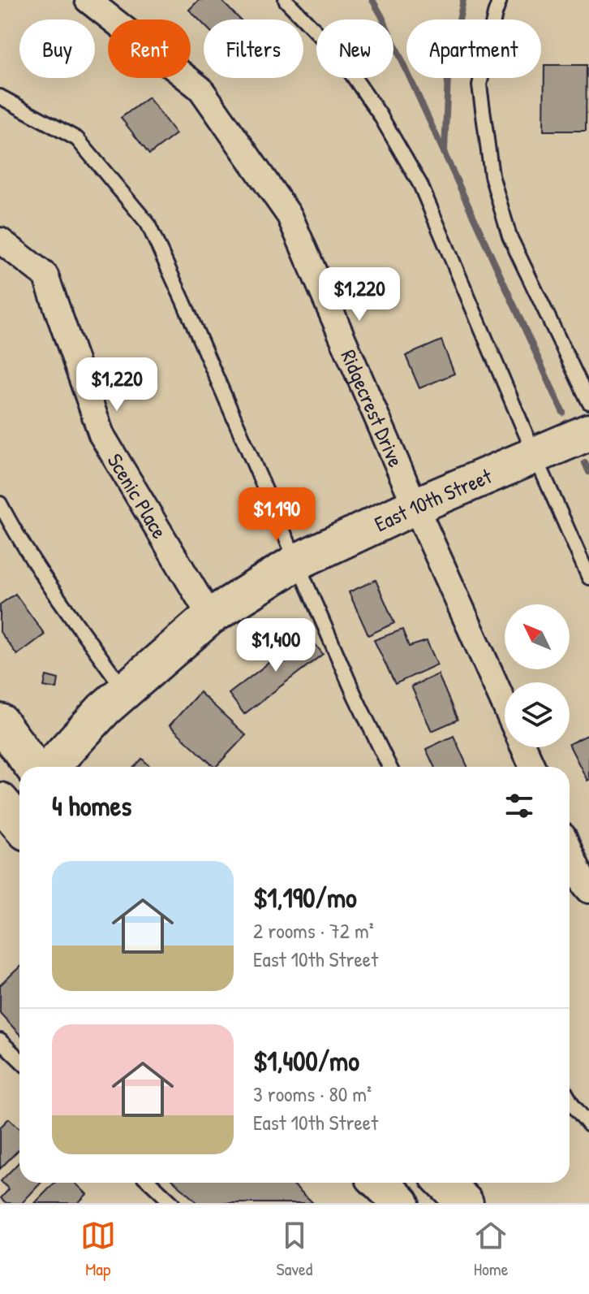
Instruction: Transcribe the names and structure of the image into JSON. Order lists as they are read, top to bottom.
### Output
{
  "streets": {
    "street": ["Ridgecrest Drive", "Scenic Place", "East 10th Street"]
  },
  "crossings": [
    ["Ridgecrest Drive", "East 10th Street"],
    ["Scenic Place", "East 10th Street"]
  ],
  "north": "top left",
  "page": {
    "chip": [
      "Buy",
      "Rent",
      "Filters",
      "New",
      "Apartment"
    ],
    "price": [
      "$1,220",
      "$1,220",
      "$1,190",
      "$1,400"
    ],
    "heading": "4 homes",
    "list": [
      {
        "name": "$1,190/mo",
        "note": "2 rooms · 72 m² · East 10th Street"
      },
      {
        "name": "$1,400/mo",
        "note": "3 rooms · 80 m² · East 10th Street"
      }
    ],
    "tabs": ["Map", "Saved", "Home"]
  }
}
